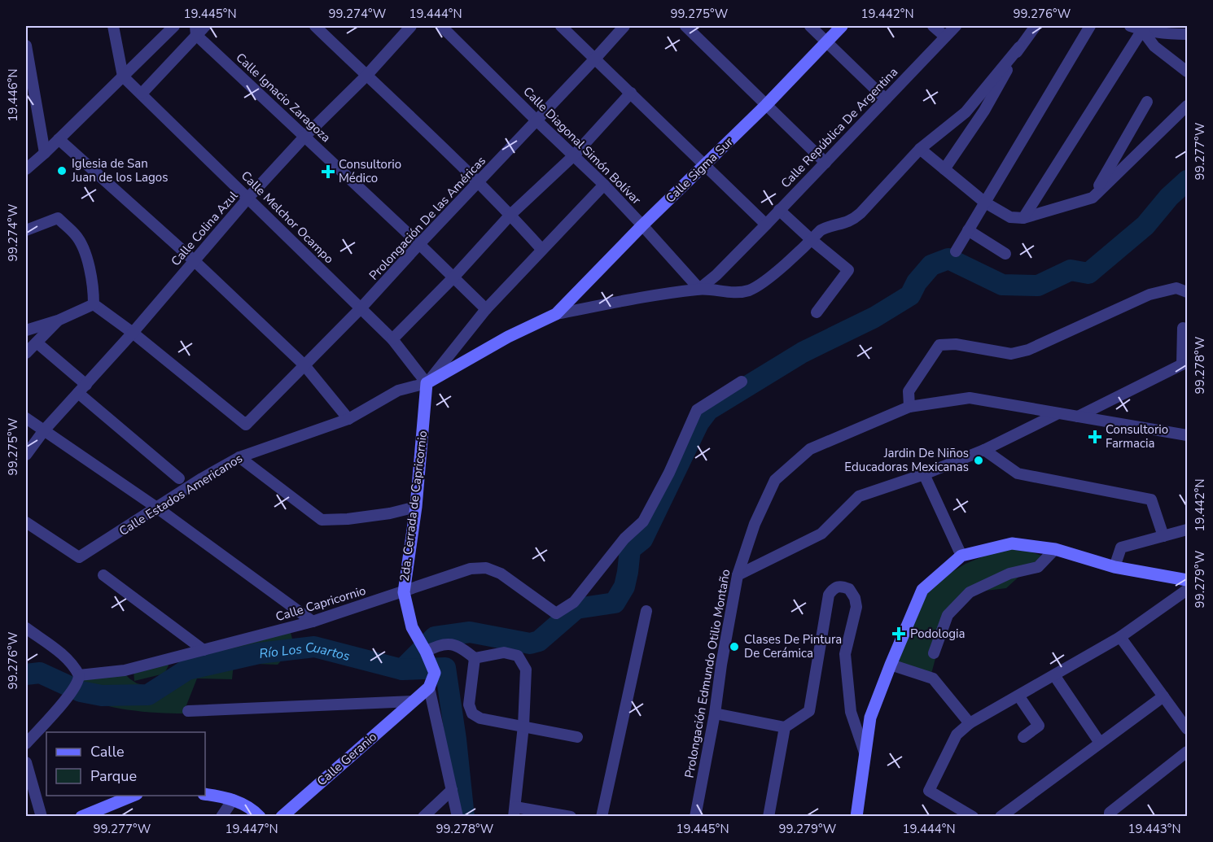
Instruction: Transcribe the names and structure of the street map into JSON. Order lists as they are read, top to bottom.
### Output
{
  "streets": {
    "main road": [
      "Calle Sigma Sur",
      "Calle Estados Americanos",
      "2da. Cerrada de Capricornio",
      "Calle Geranio"
    ],
    "street": [
      "Calle Ignacio Zaragoza",
      "Calle República De Argentina",
      "Calle Diagonal Simón Bolívar",
      "Calle Melchor Ocampo",
      "Prolongación De las Américas",
      "Calle Colina Azul",
      "Calle Capricornio",
      "Prolongación Edmundo Otilio Montaño"
    ]
  },
  "crossings": [
    ["Calle Ignacio Zaragoza", "Prolongación De las Américas"],
    ["Calle Ignacio Zaragoza", "Calle Colina Azul"],
    ["Calle República De Argentina", "Calle Diagonal Simón Bolívar"],
    ["Calle República De Argentina", "Calle Estados Americanos"],
    ["Calle Diagonal Simón Bolívar", "Calle Sigma Sur"],
    ["Calle Diagonal Simón Bolívar", "Prolongación De las Américas"],
    ["Calle Diagonal Simón Bolívar", "Calle Estados Americanos"],
    ["Calle Sigma Sur", "Calle Estados Americanos"],
    ["Calle Melchor Ocampo", "Prolongación De las Américas"],
    ["Calle Melchor Ocampo", "Calle Colina Azul"],
    ["Calle Melchor Ocampo", "Calle Estados Americanos"],
    ["Calle Melchor Ocampo", "2da. Cerrada de Capricornio"],
    ["Prolongación De las Américas", "Calle Colina Azul"],
    ["Calle Estados Americanos", "2da. Cerrada de Capricornio"],
    ["2da. Cerrada de Capricornio", "Calle Capricornio"],
    ["2da. Cerrada de Capricornio", "Calle Geranio"]
  ],
  "water": ["Río Los Cuartos"],
  "places": {
    "other": ["Iglesia de San Juan de los Lagos", "Jardin De Niños Educadoras Mexicanas", "Clases De Pintura De Cerámica"],
    "health": ["Consultorio Médico", "Consultorio Farmacia", "Podologia"]
  },
  "legend": ["Calle", "Parque"],
  "coordinates": [
    "19.445°N",
    "99.274°W",
    "19.444°N",
    "99.275°W",
    "19.442°N",
    "99.276°W",
    "19.446°N",
    "99.277°W",
    "99.278°W",
    "99.279°W",
    "19.447°N",
    "19.443°N"
  ]
}
